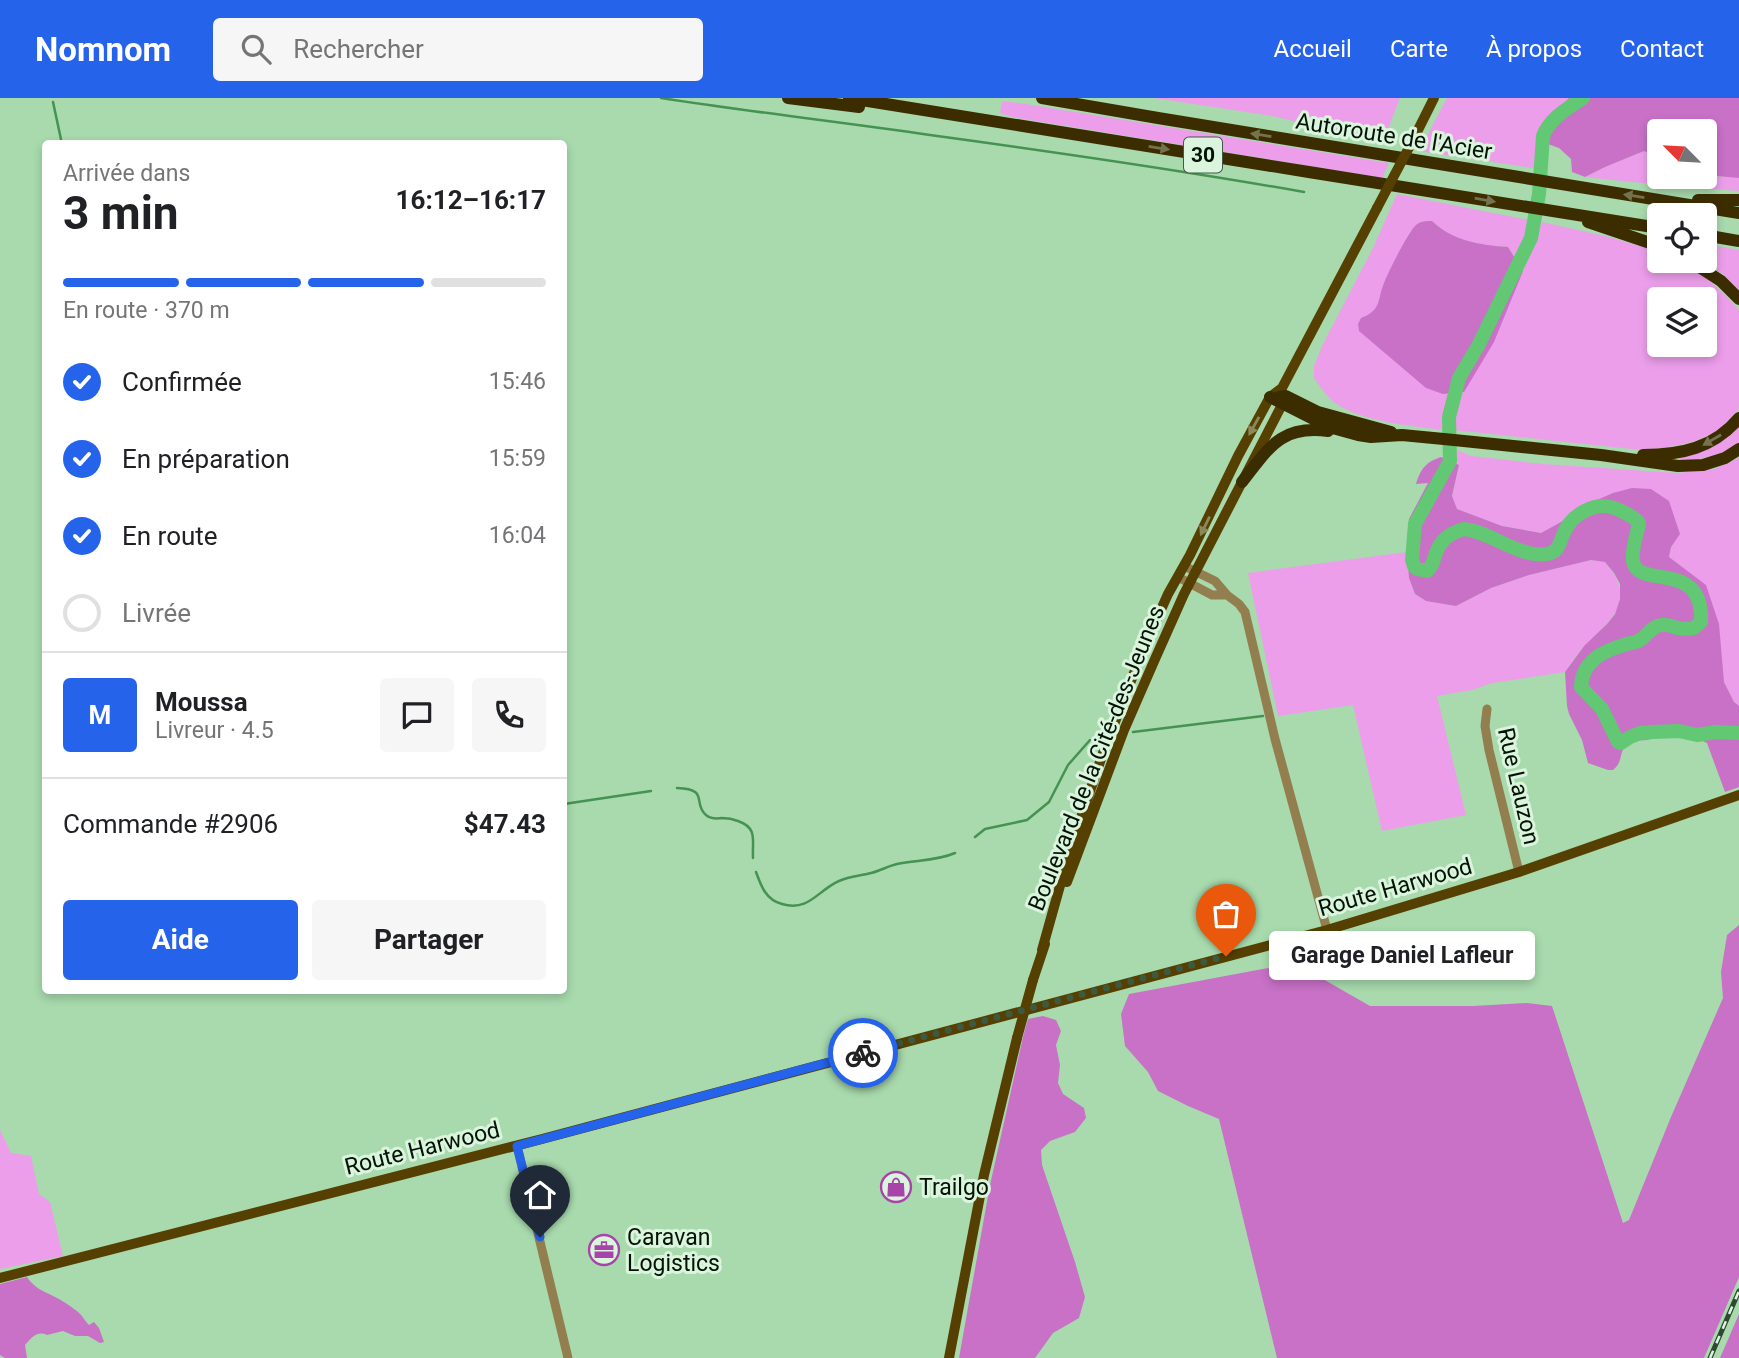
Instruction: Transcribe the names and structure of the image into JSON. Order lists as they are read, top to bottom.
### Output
{
  "streets": {
    "highway": ["Autoroute de l'Acier", "30"],
    "main road": ["Boulevard de la Cité-des-Jeunes", "Route Harwood"],
    "street": ["Rue Lauzon"]
  },
  "crossings": [
    ["Rue Lauzon", "Route Harwood"]
  ],
  "places": {
    "other": ["Garage Daniel Lafleur"],
    "shop": ["Trailgo"],
    "office": ["Caravan Logistics"]
  },
  "north": "top left",
  "page": {
    "header": "Nomnom",
    "search": "Rechercher",
    "nav": [
      "Accueil",
      "Carte",
      "À propos",
      "Contact"
    ],
    "heading": ["3 min", "Arrivée dans", "16:12–16:17"],
    "panel": [
      "Moussa",
      "Livreur · 4.5",
      "Commande #2906",
      "$47.43"
    ],
    "bar": "En route · 370 m",
    "list": [
      ["Confirmée", "15:46"],
      ["En préparation", "15:59"],
      ["En route", "16:04"],
      "Livrée"
    ],
    "round": "M",
    "buttons": ["Aide", "Partager"],
    "bubble": "Garage Daniel Lafleur"
  }
}
